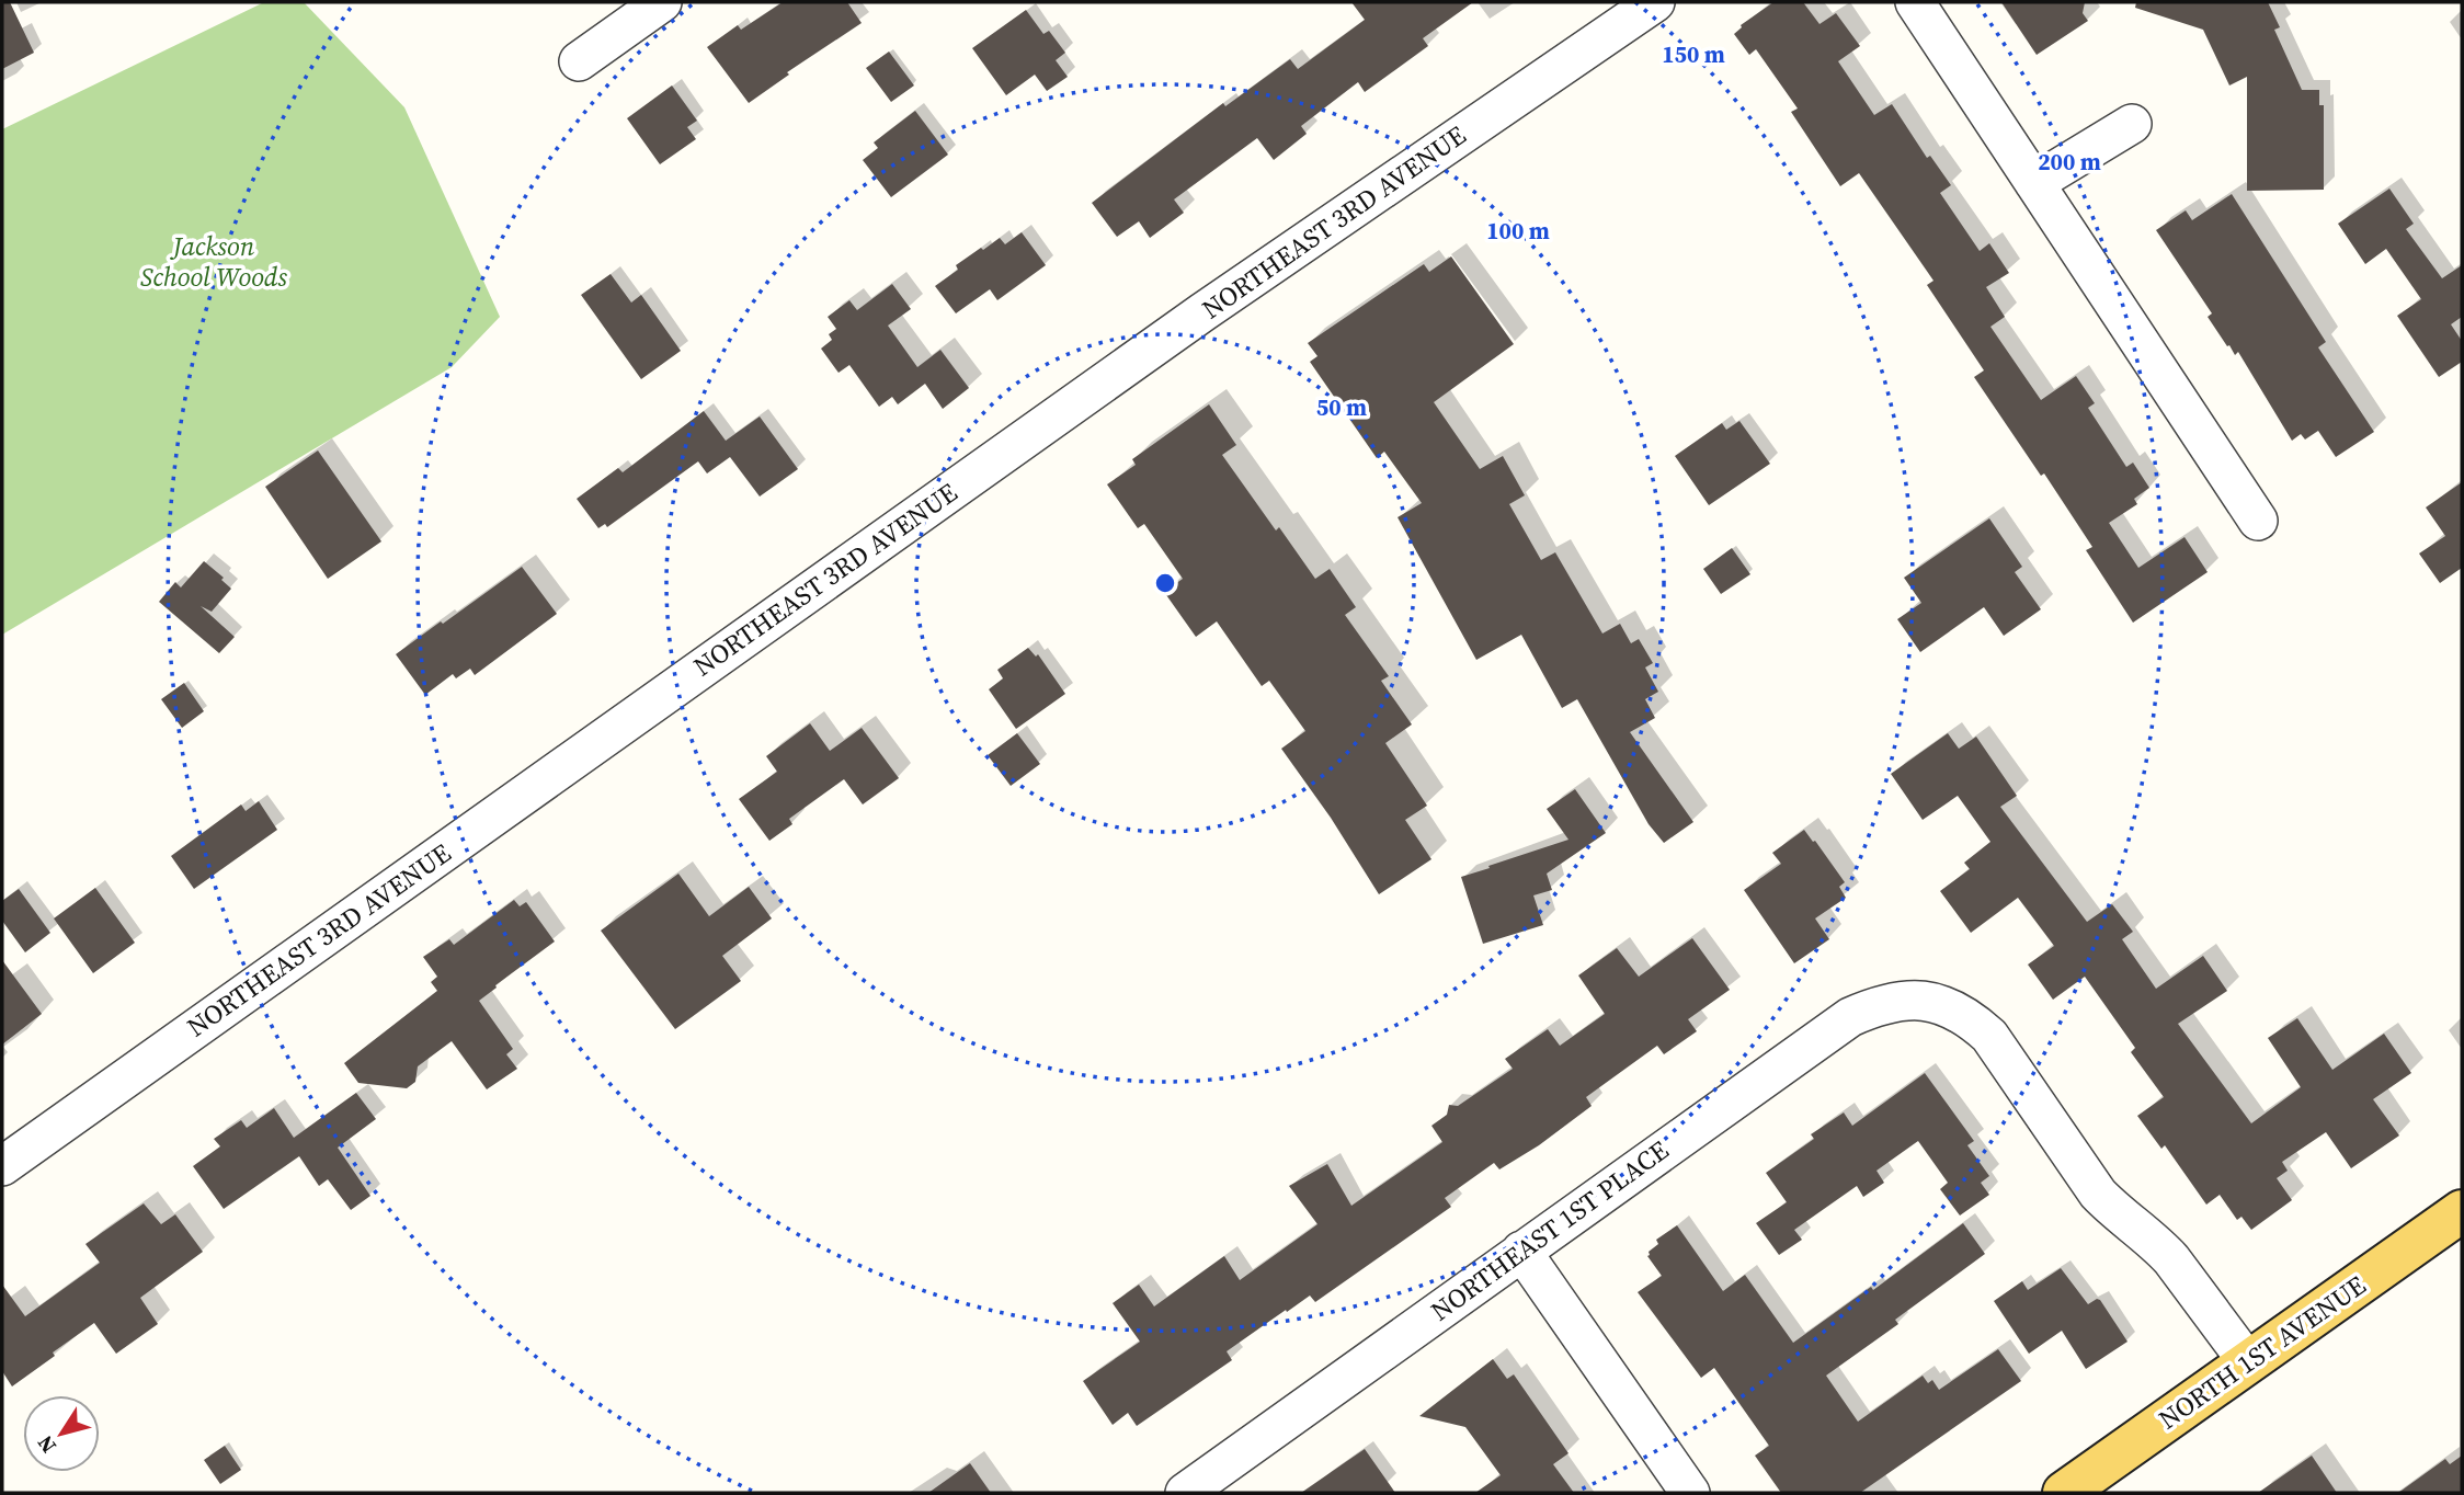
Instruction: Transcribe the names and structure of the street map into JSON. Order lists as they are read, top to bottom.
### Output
{
  "streets": {
    "main road": ["NORTH 1ST AVENUE"],
    "street": ["NORTHEAST 3RD AVENUE", "NORTHEAST 1ST PLACE"]
  },
  "crossings": [
    ["NORTHEAST 1ST PLACE", "NORTH 1ST AVENUE"]
  ],
  "parks": ["Jackson School Woods"],
  "north": "bottom left",
  "rings": [
    "150 m",
    "200 m",
    "100 m",
    "50 m"
  ]
}
